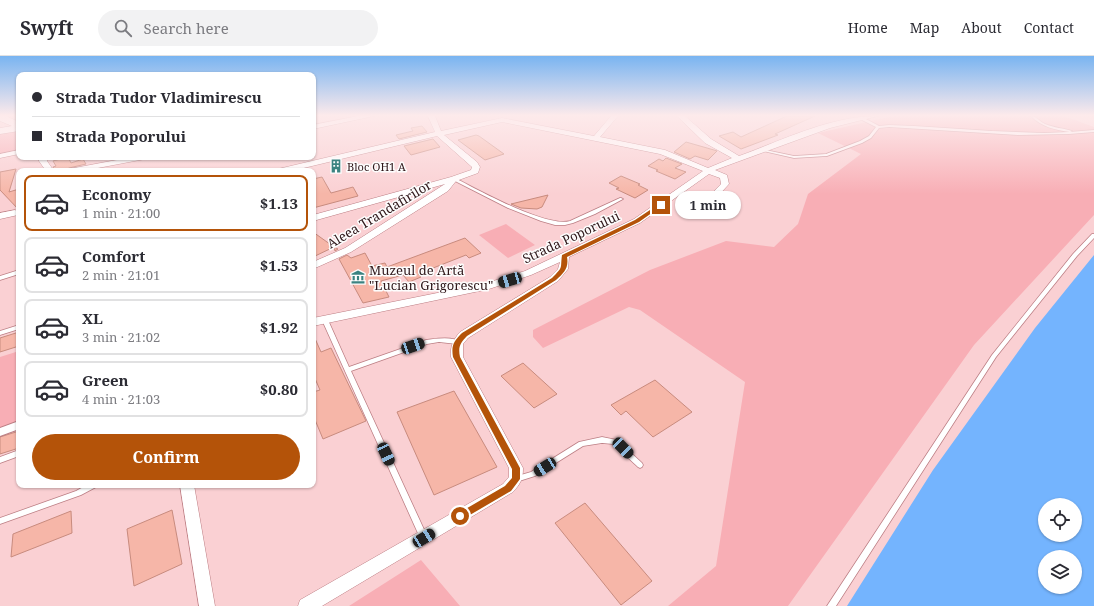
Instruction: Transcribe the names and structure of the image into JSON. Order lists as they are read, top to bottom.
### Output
{
  "streets": {
    "street": ["Aleea Trandafirilor", "Strada Poporului"]
  },
  "places": {
    "building": ["Bloc OH1 A"],
    "museum": ["Muzeul de Artă \"Lucian Grigorescu\""]
  },
  "page": {
    "header": "Swyft",
    "search": "Search here",
    "nav": [
      "Home",
      "Map",
      "About",
      "Contact"
    ],
    "banner": ["Strada Tudor Vladimirescu", "Strada Poporului"],
    "list": [
      {
        "name": "Economy",
        "note": "1 min · 21:00",
        "value": "$1.13"
      },
      {
        "name": "Comfort",
        "note": "2 min · 21:01",
        "value": "$1.53"
      },
      {
        "name": "XL",
        "note": "3 min · 21:02",
        "value": "$1.92"
      },
      {
        "name": "Green",
        "note": "4 min · 21:03",
        "value": "$0.80"
      }
    ],
    "bubble": "1 min",
    "buttons": "Confirm"
  }
}
